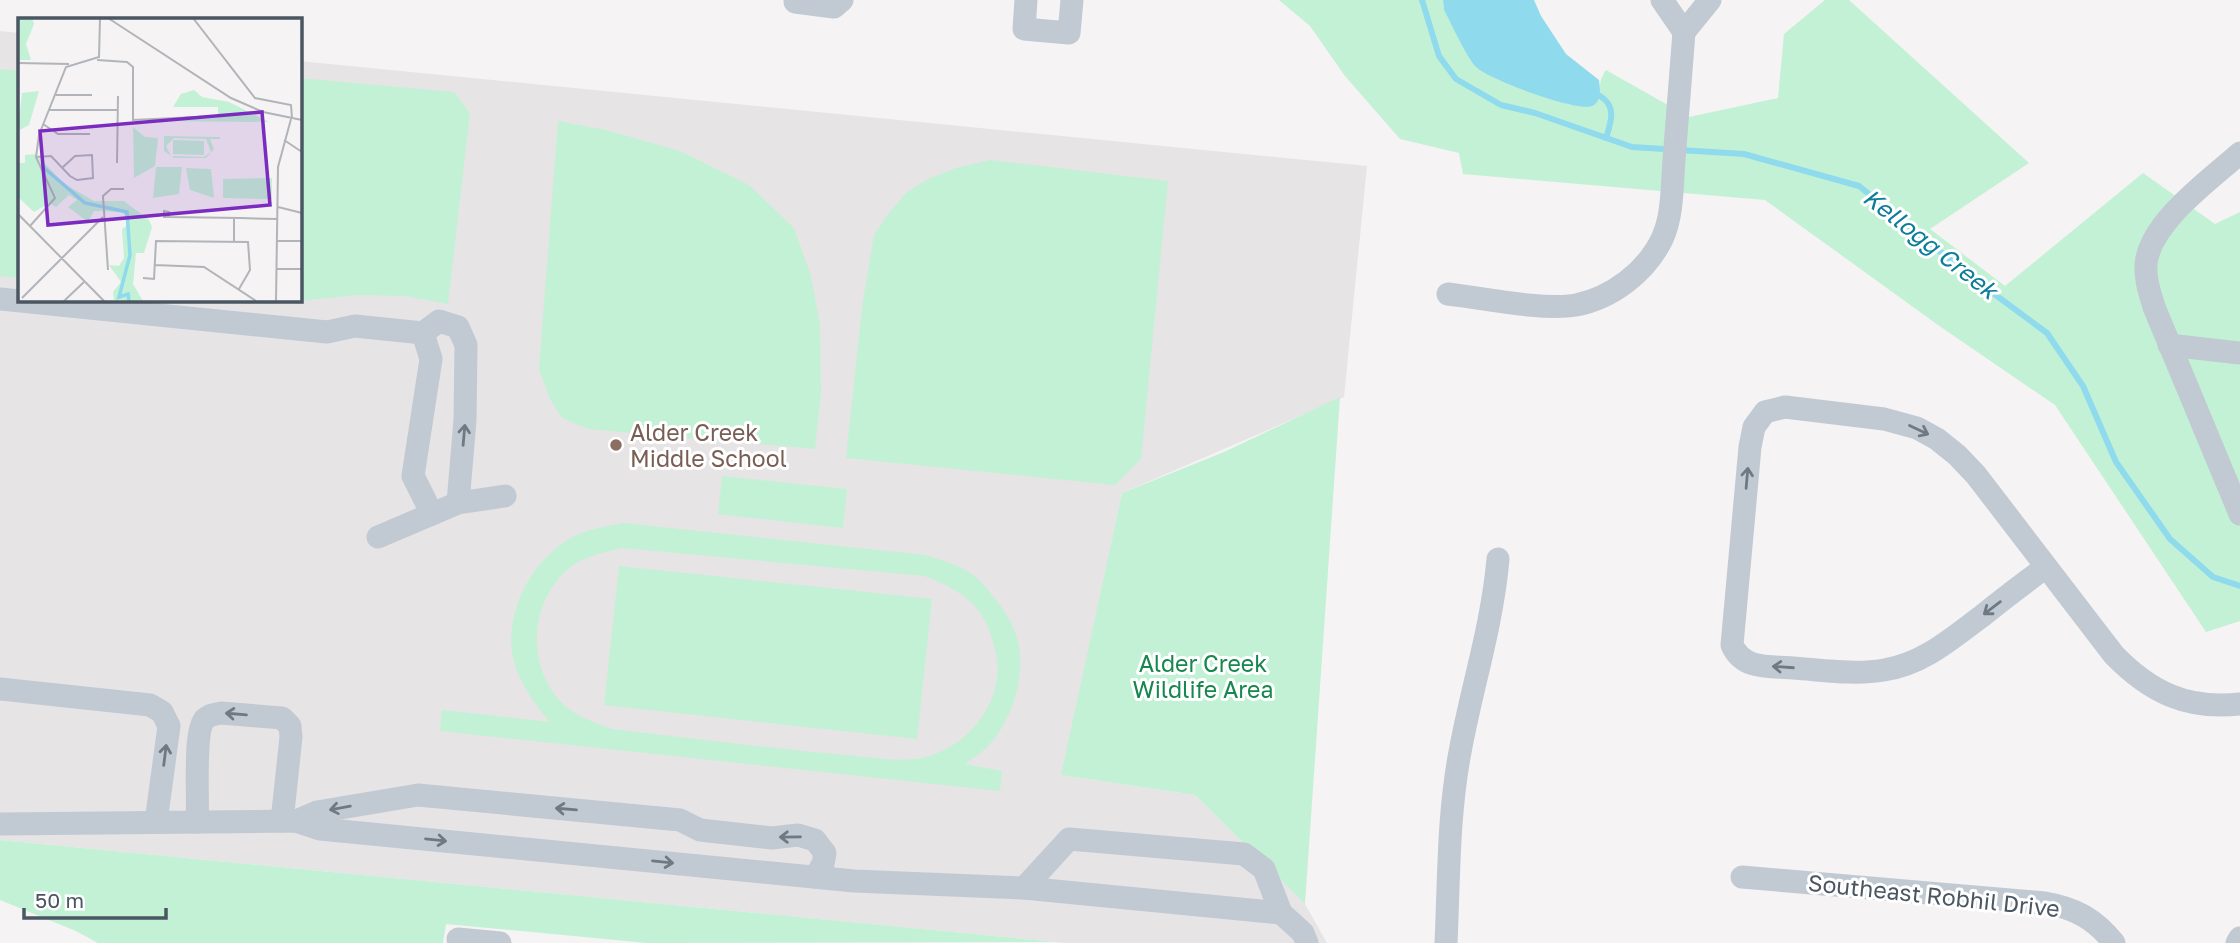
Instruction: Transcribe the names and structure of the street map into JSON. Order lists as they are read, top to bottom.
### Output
{
  "streets": {
    "street": ["Southeast Robhil Drive"]
  },
  "water": ["Kellogg Creek"],
  "parks": ["Alder Creek Wildlife Area"],
  "places": ["Alder Creek Middle School"],
  "scale_bar": "50 m"
}
